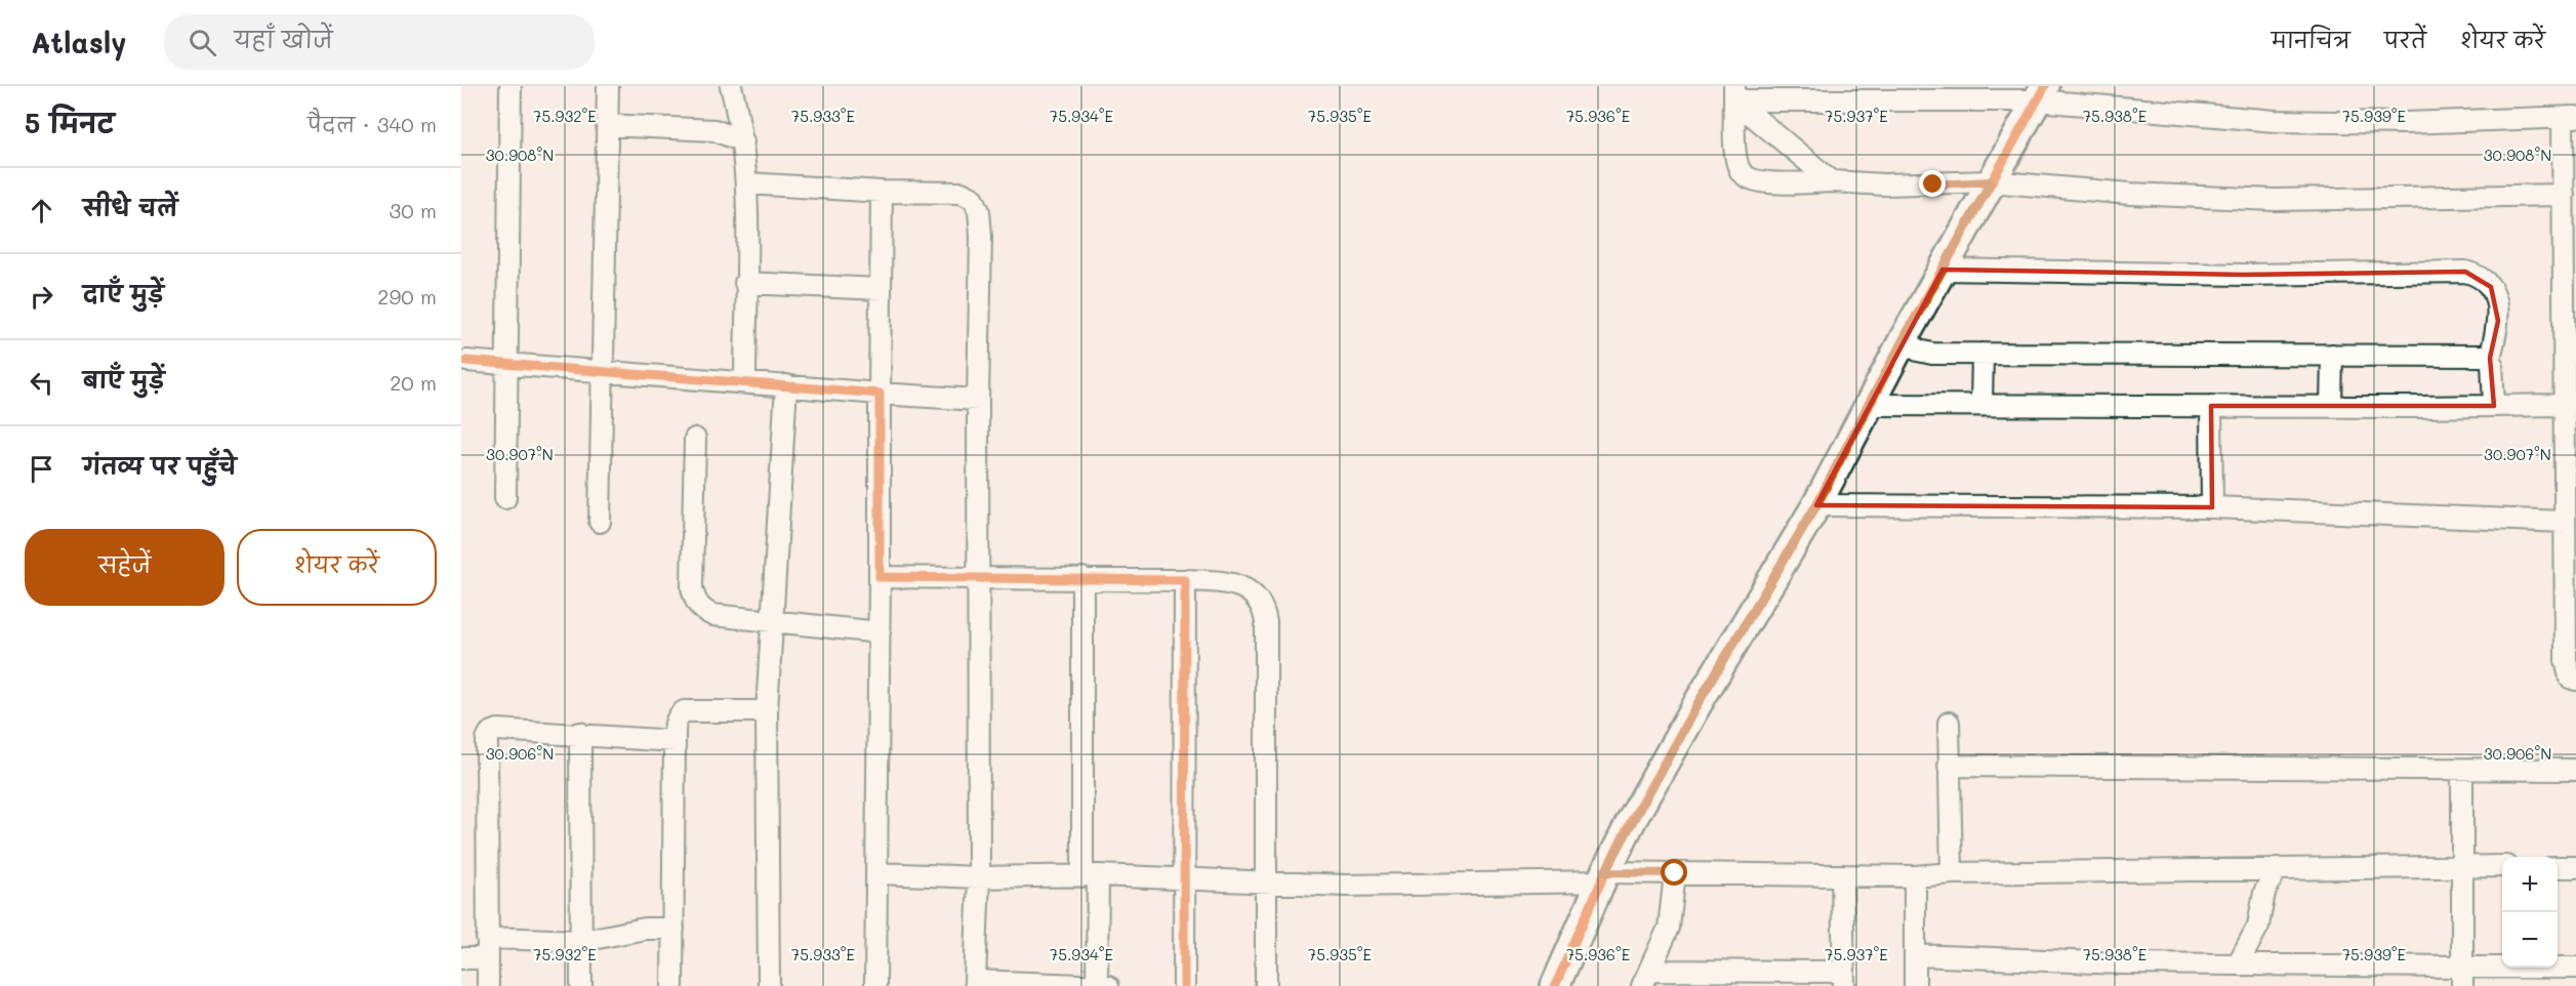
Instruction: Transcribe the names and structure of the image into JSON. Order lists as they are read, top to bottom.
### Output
{
  "page": {
    "header": "Atlasly",
    "search": "यहाँ खोजें",
    "nav": ["मानचित्र", "परतें", "शेयर करें"],
    "heading": ["5 मिनट", "पैदल · 340 m"],
    "list": [
      ["सीधे चलें", "30 m"],
      ["दाएँ मुड़ें", "290 m"],
      ["बाएँ मुड़ें", "20 m"],
      "गंतव्य पर पहुँचे"
    ],
    "buttons": ["सहेजें", "शेयर करें"],
    "map_buttons": ["+", "−"]
  },
  "coordinates": [
    "75.932°E",
    "75.933°E",
    "75.934°E",
    "75.935°E",
    "75.936°E",
    "75.937°E",
    "75.938°E",
    "75.939°E",
    "30.908°N",
    "30.907°N",
    "30.906°N"
  ]
}
